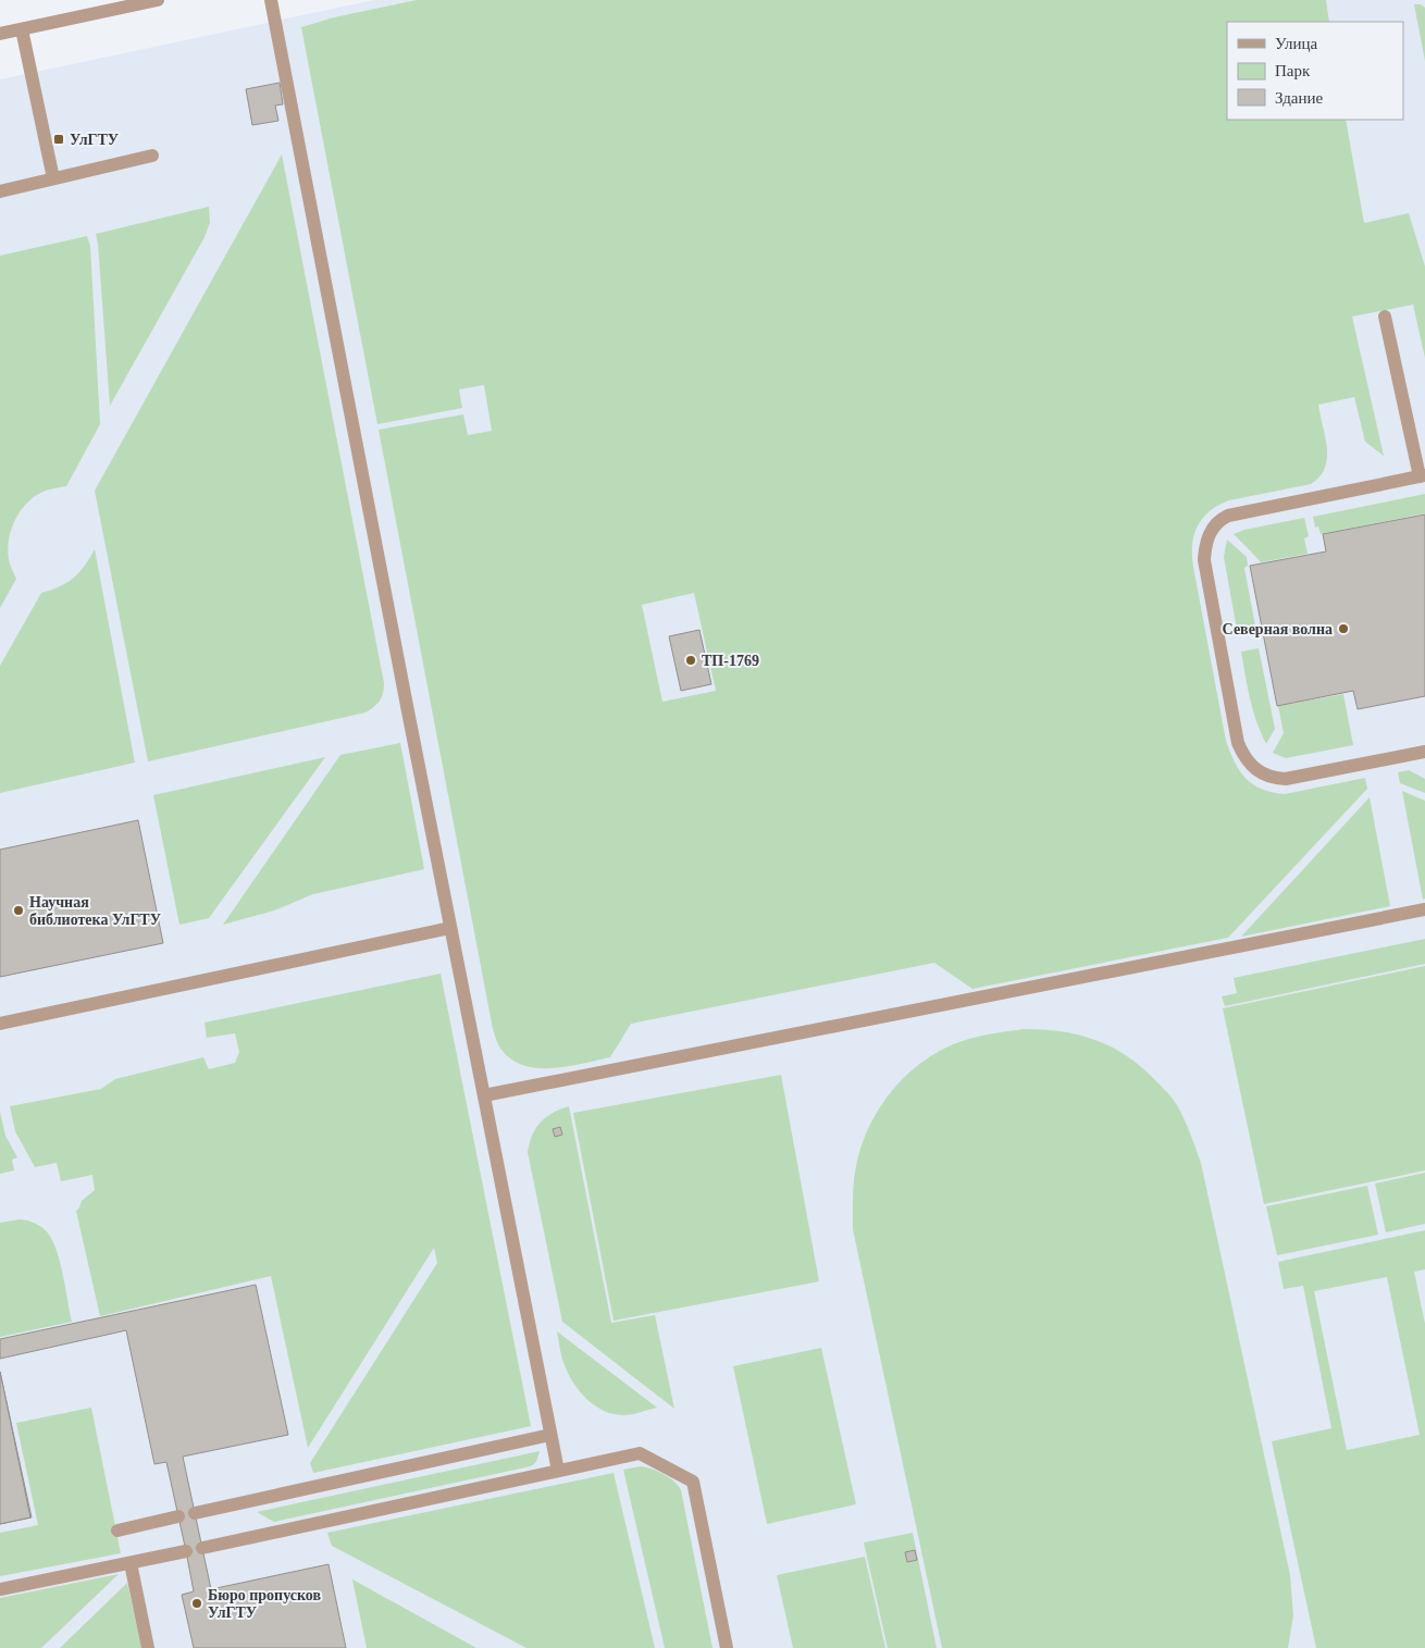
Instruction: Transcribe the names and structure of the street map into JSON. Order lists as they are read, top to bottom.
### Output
{
  "places": {
    "transit": ["УлГТУ"],
    "other": [
      "Северная волна",
      "ТП-1769",
      "Научная библиотека УлГТУ",
      "Бюро пропусков УлГТУ"
    ]
  },
  "legend": ["Улица", "Парк", "Здание"]
}
